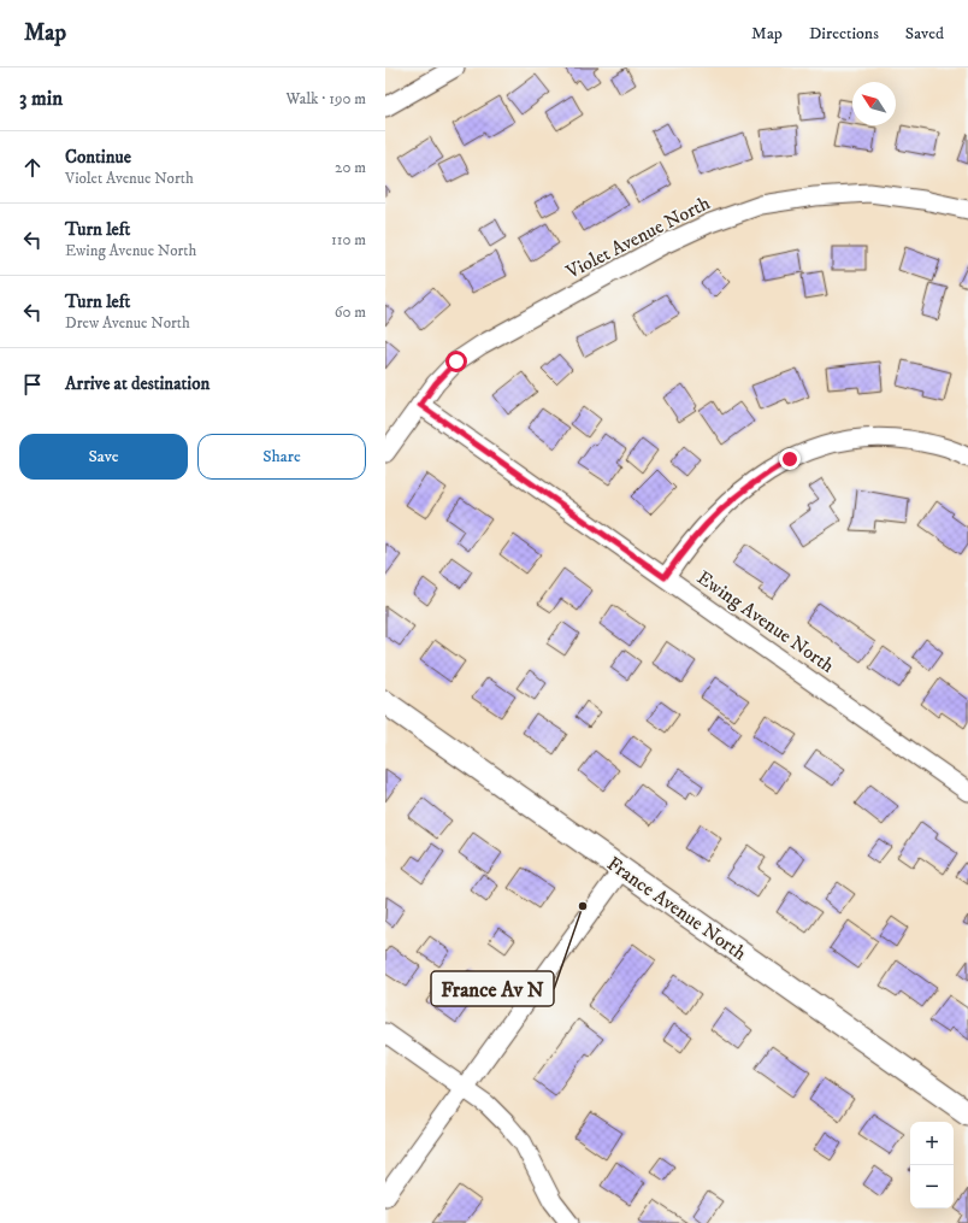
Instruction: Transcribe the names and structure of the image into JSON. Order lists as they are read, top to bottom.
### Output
{
  "streets": {
    "street": ["Violet Avenue North", "Ewing Avenue North", "France Avenue North"]
  },
  "crossings": [
    ["Violet Avenue North", "Ewing Avenue North"]
  ],
  "places": ["France Av N"],
  "north": "top left",
  "page": {
    "header": "Map",
    "nav": ["Map", "Directions", "Saved"],
    "heading": ["3 min", "Walk · 190 m"],
    "list": [
      ["Continue", "Violet Avenue North", "20 m"],
      ["Turn left", "Ewing Avenue North", "110 m"],
      ["Turn left", "Drew Avenue North", "60 m"],
      "Arrive at destination"
    ],
    "buttons": ["Save", "Share"],
    "map_buttons": ["+", "−"]
  }
}
